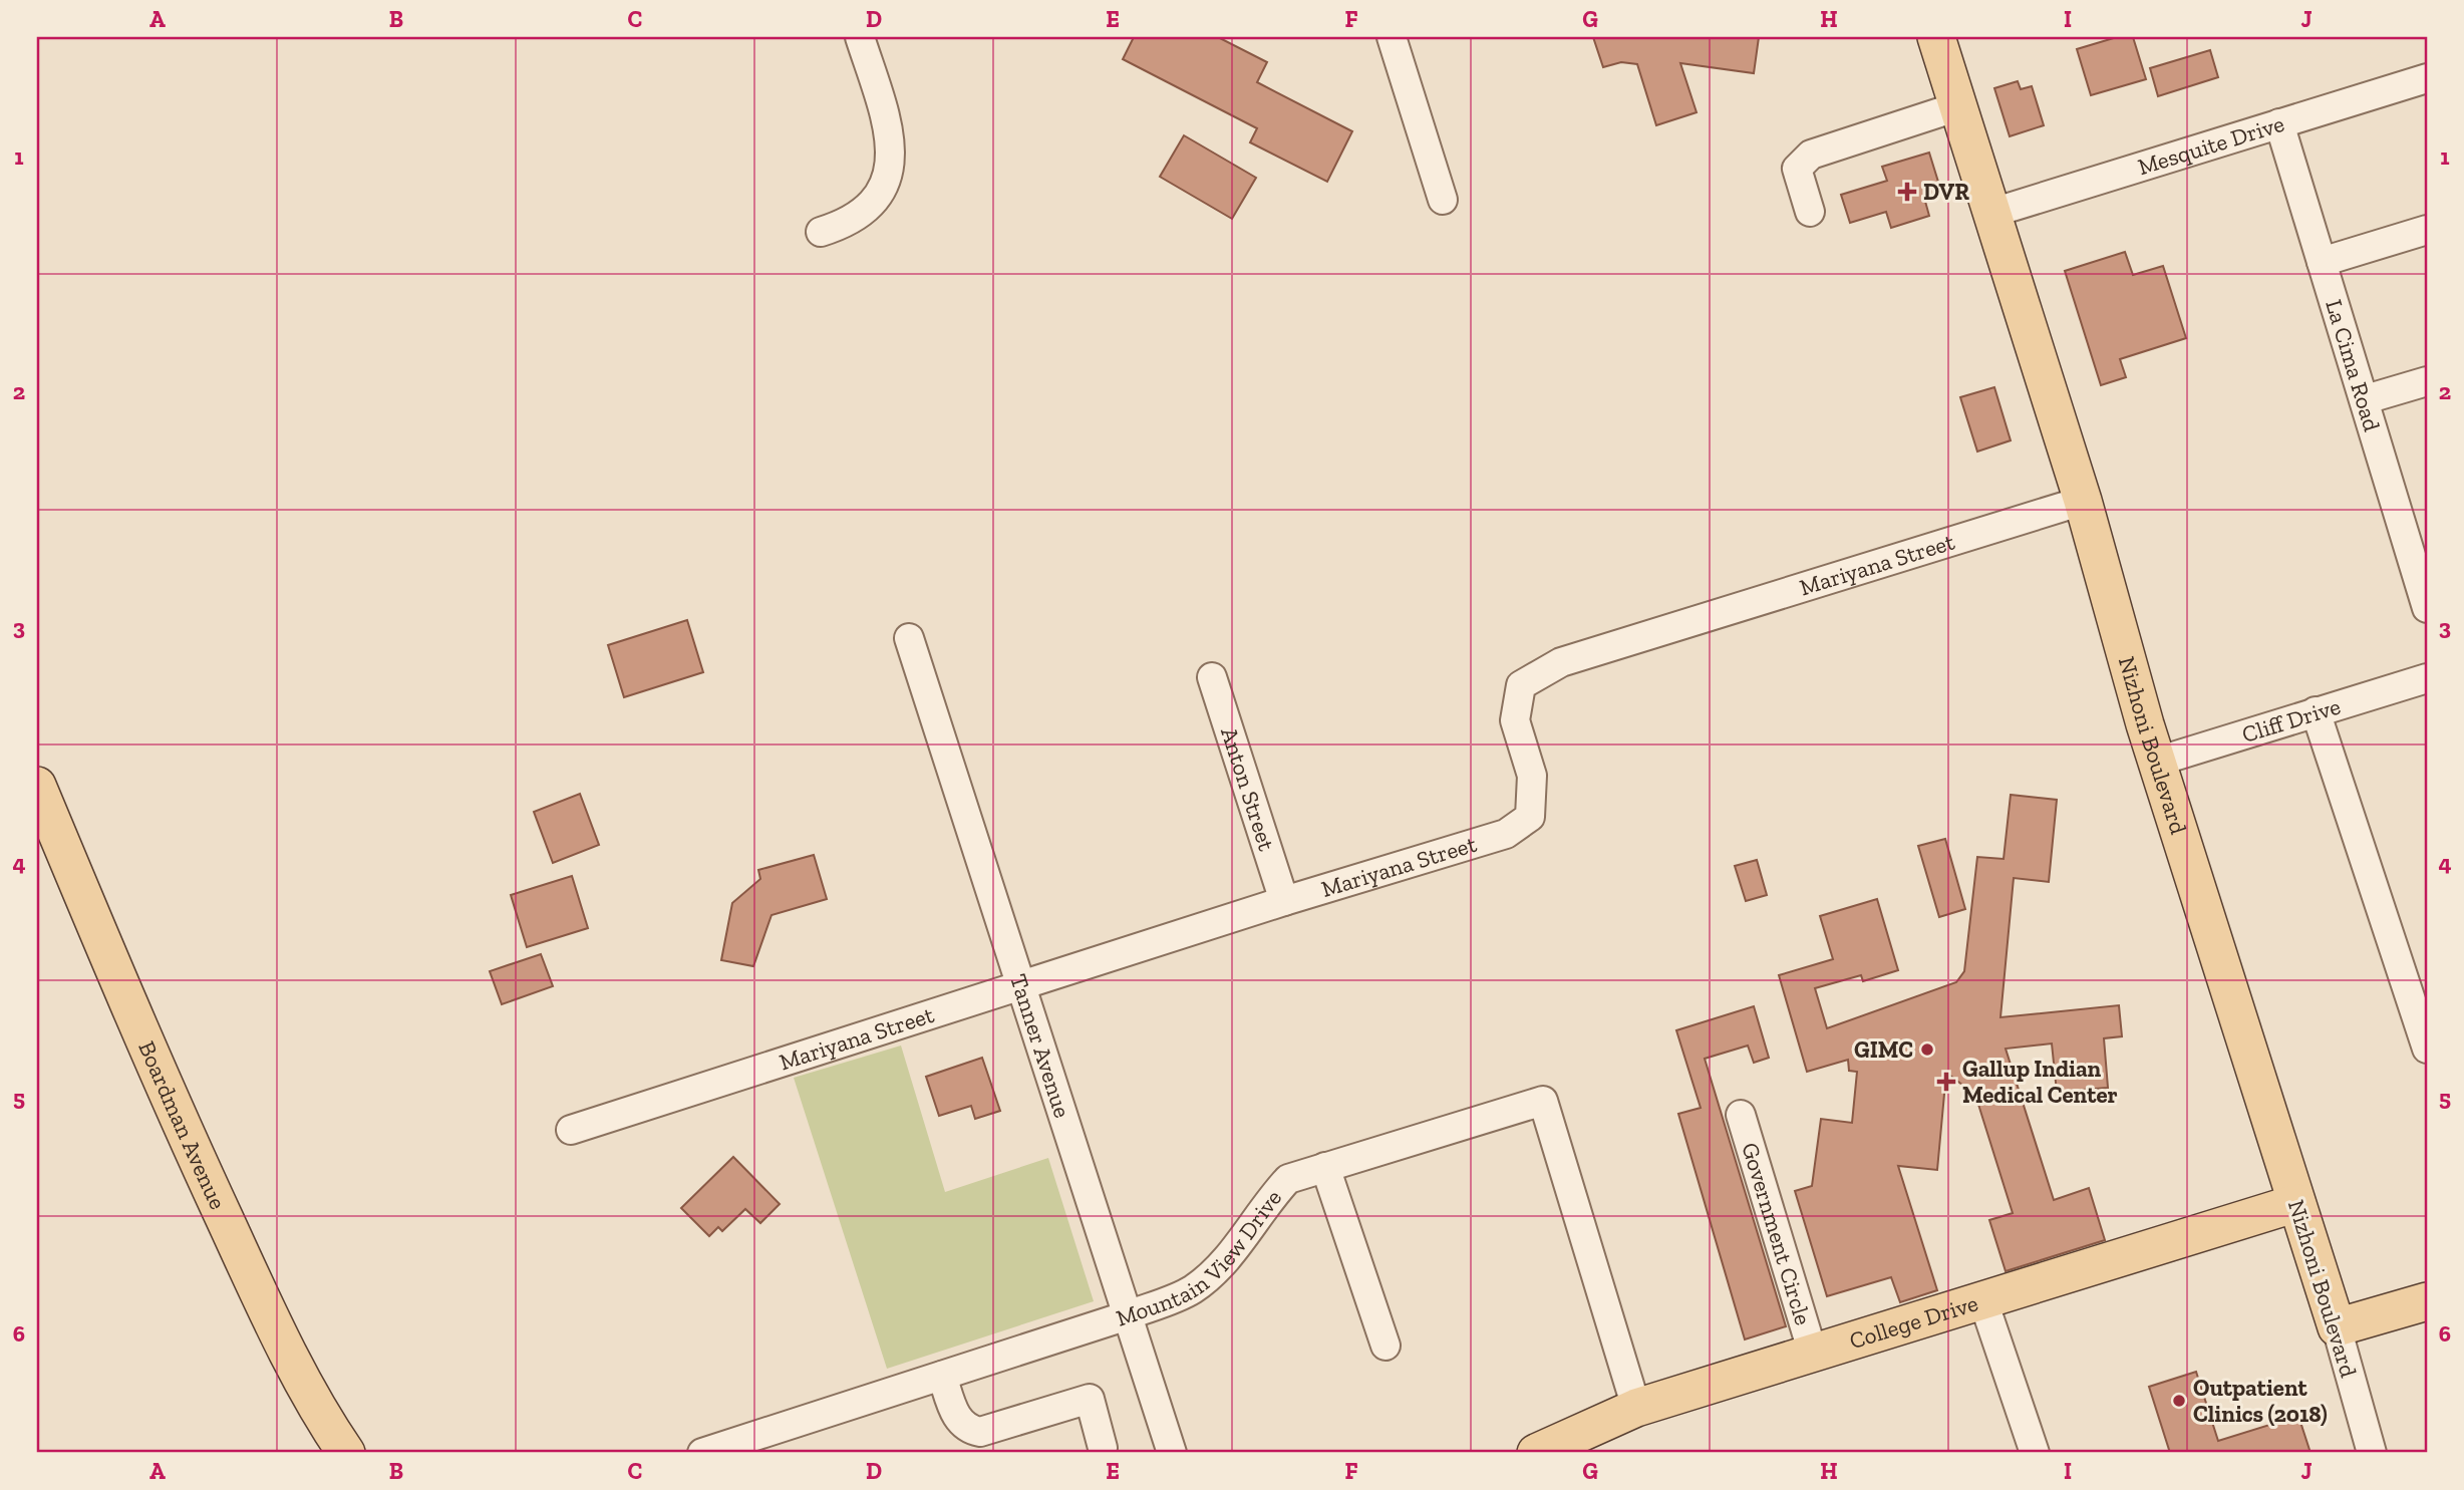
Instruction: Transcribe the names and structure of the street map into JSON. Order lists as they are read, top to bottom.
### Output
{
  "streets": {
    "main road": ["Nizhoni Boulevard", "Boardman Avenue", "College Drive"],
    "street": [
      "Mesquite Drive",
      "La Cima Road",
      "Mariyana Street",
      "Cliff Drive",
      "Anton Street",
      "Tanner Avenue",
      "Government Circle",
      "Mountain View Drive"
    ]
  },
  "crossings": [
    ["Mesquite Drive", "La Cima Road"],
    ["Mesquite Drive", "Nizhoni Boulevard"],
    ["Mariyana Street", "Nizhoni Boulevard"],
    ["Mariyana Street", "Anton Street"],
    ["Mariyana Street", "Tanner Avenue"],
    ["Cliff Drive", "Nizhoni Boulevard"],
    ["Nizhoni Boulevard", "College Drive"],
    ["Tanner Avenue", "Mountain View Drive"],
    ["Government Circle", "College Drive"],
    ["Mountain View Drive", "College Drive"]
  ],
  "places": {
    "health": ["DVR", "Gallup Indian Medical Center"],
    "other": ["GIMC", "Outpatient Clinics (2018)"]
  },
  "grid": {
    "columns": [
      "A",
      "B",
      "C",
      "D",
      "E",
      "F",
      "G",
      "H",
      "I",
      "J"
    ],
    "rows": [
      "1",
      "2",
      "3",
      "4",
      "5",
      "6"
    ]
  }
}
